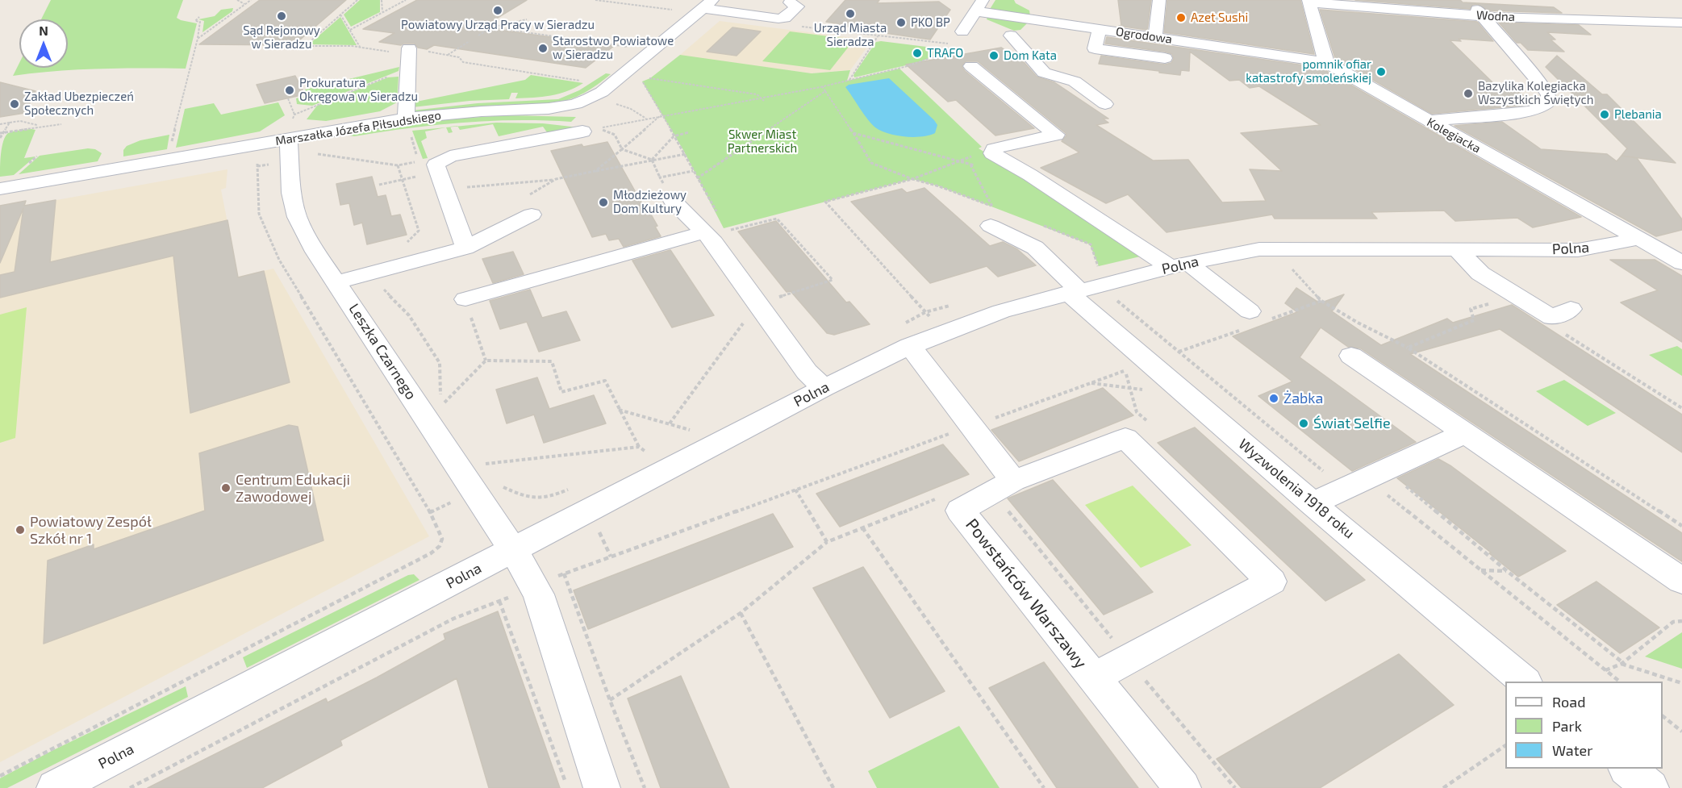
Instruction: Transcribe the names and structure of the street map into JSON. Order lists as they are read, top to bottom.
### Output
{
  "streets": {
    "street": [
      "Wodna",
      "Ogrodowa",
      "Marszałka Józefa Piłsudskiego",
      "Kolegiacka",
      "Polna",
      "Leszka Czarnego",
      "Wyzwolenia 1918 roku",
      "Powstańców Warszawy"
    ]
  },
  "crossings": [
    ["Ogrodowa", "Kolegiacka"],
    ["Marszałka Józefa Piłsudskiego", "Leszka Czarnego"],
    ["Kolegiacka", "Polna"],
    ["Polna", "Leszka Czarnego"],
    ["Polna", "Wyzwolenia 1918 roku"]
  ],
  "parks": ["Skwer Miast Partnerskich"],
  "places": [
    "Powiatowy Urząd Pracy w Sieradzu",
    "Urząd Miasta Sieradza",
    "Sąd Rejonowy w Sieradzu",
    "Azet Sushi",
    "PKO BP",
    "Starostwo Powiatowe w Sieradzu",
    "TRAFO",
    "Dom Kata",
    "pomnik ofiar katastrofy smoleńskiej",
    "Prokuratura Okręgowa w Sieradzu",
    "Bazylika Kolegiacka Wszystkich Świętych",
    "Zakład Ubezpieczeń Społecznych",
    "Plebania",
    "Młodzieżowy Dom Kultury",
    "Żabka",
    "Świat Selfie",
    "Centrum Edukacji Zawodowej",
    "Powiatowy Zespół Szkół nr 1"
  ],
  "legend": ["Road", "Park", "Water"],
  "north": "top"
}
